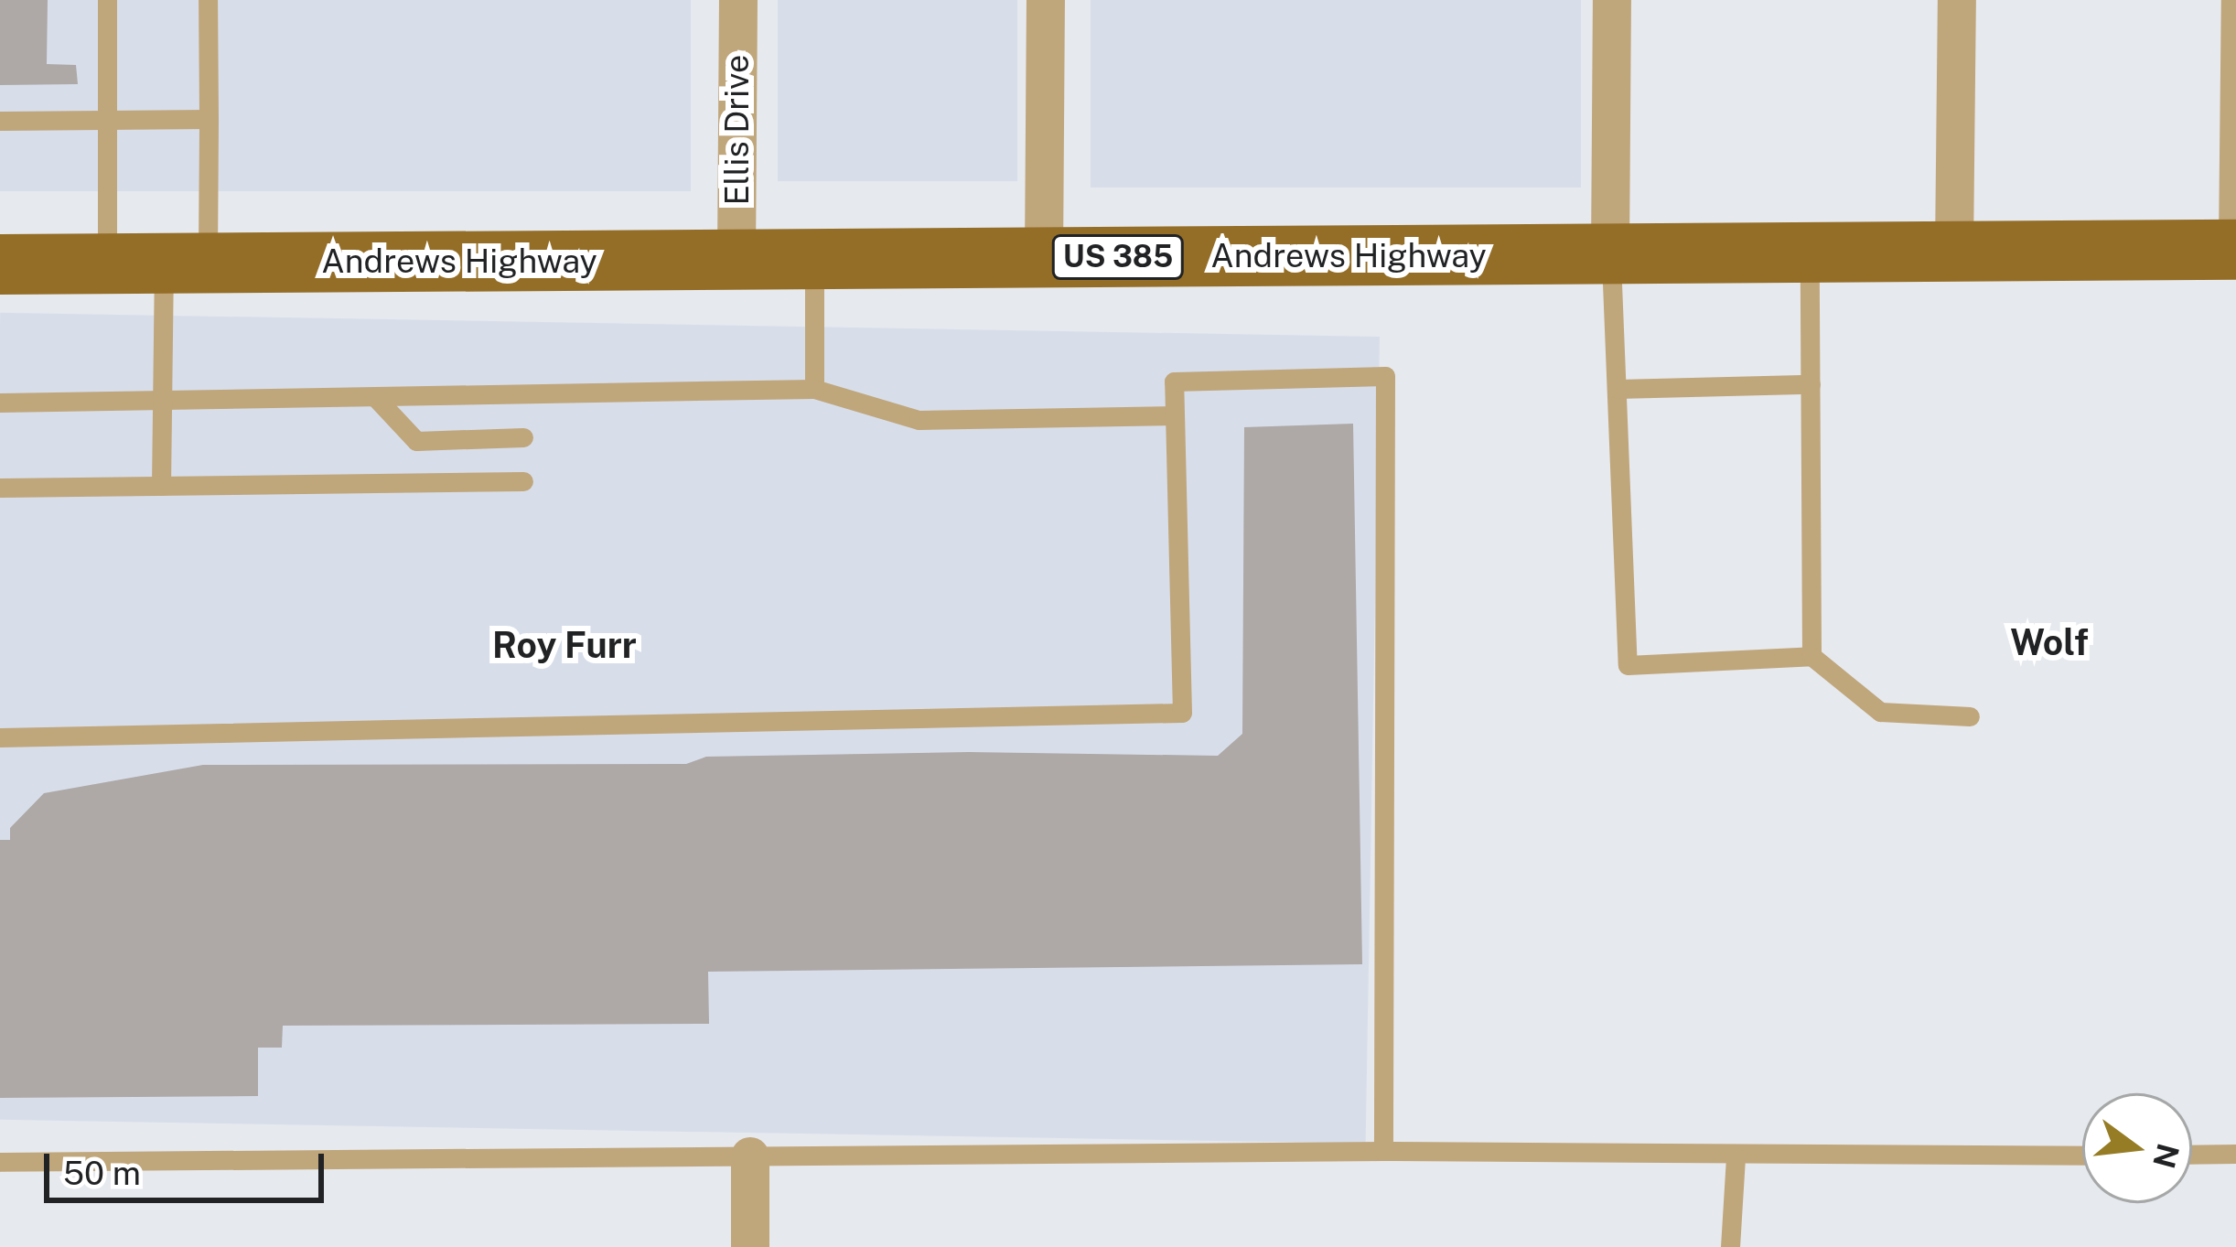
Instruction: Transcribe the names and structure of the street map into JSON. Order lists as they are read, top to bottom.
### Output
{
  "streets": {
    "main road": ["Andrews Highway", "US 385"],
    "street": ["Ellis Drive"]
  },
  "crossings": [
    ["Ellis Drive", "Andrews Highway"]
  ],
  "districts": ["Wolf", "Roy Furr"],
  "scale_bar": "50 m",
  "north": "right"
}
